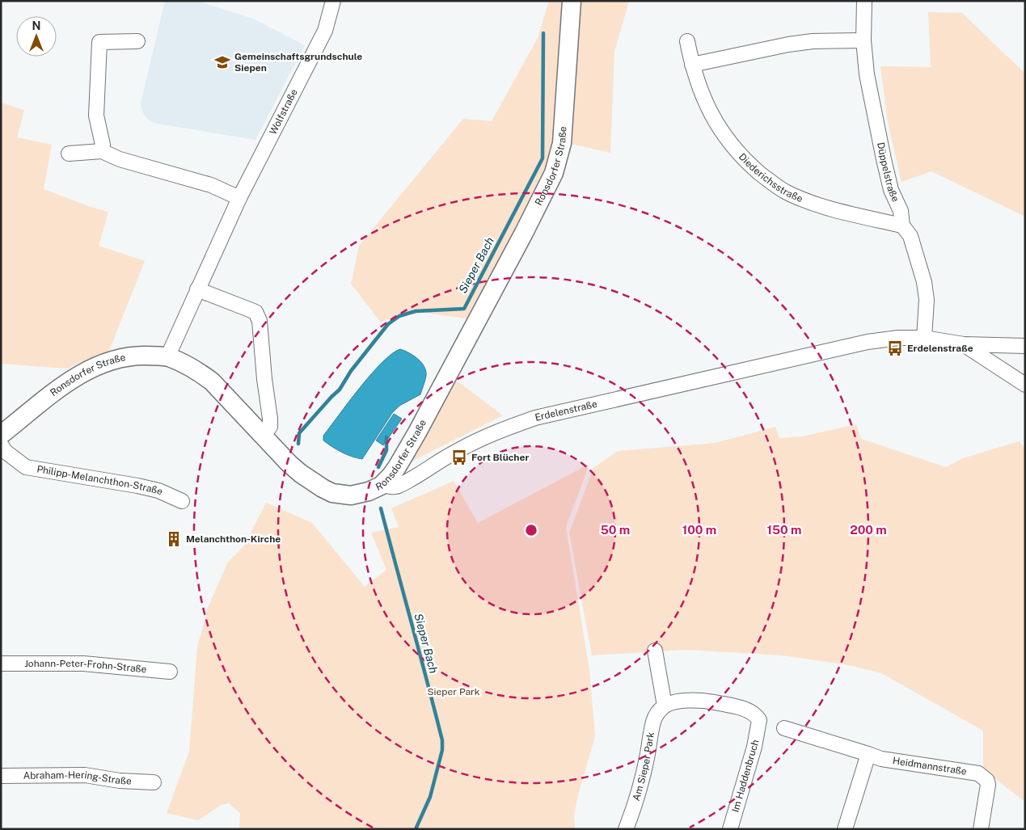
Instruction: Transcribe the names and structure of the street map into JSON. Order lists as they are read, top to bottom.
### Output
{
  "streets": {
    "main road": ["Ronsdorfer Straße"],
    "street": [
      "Wolfstraße",
      "Düppelstraße",
      "Diederichsstraße",
      "Erdelenstraße",
      "Philipp-Melanchthon-Straße",
      "Johann-Peter-Frohn-Straße",
      "Am Sieper Park",
      "Heidmannstraße",
      "Im Haddenbruch",
      "Abraham-Hering-Straße"
    ]
  },
  "crossings": [
    ["Wolfstraße", "Ronsdorfer Straße"],
    ["Ronsdorfer Straße", "Erdelenstraße"],
    ["Düppelstraße", "Diederichsstraße"],
    ["Düppelstraße", "Erdelenstraße"],
    ["Am Sieper Park", "Im Haddenbruch"]
  ],
  "water": ["Sieper Bach"],
  "parks": ["Sieper Park"],
  "places": {
    "school or university": ["Gemeinschaftsgrundschule Siepen"],
    "bus stop": ["Erdelenstraße", "Fort Blücher"],
    "building": ["Melanchthon-Kirche"]
  },
  "north": "top",
  "rings": [
    "50 m",
    "100 m",
    "150 m",
    "200 m"
  ]
}
